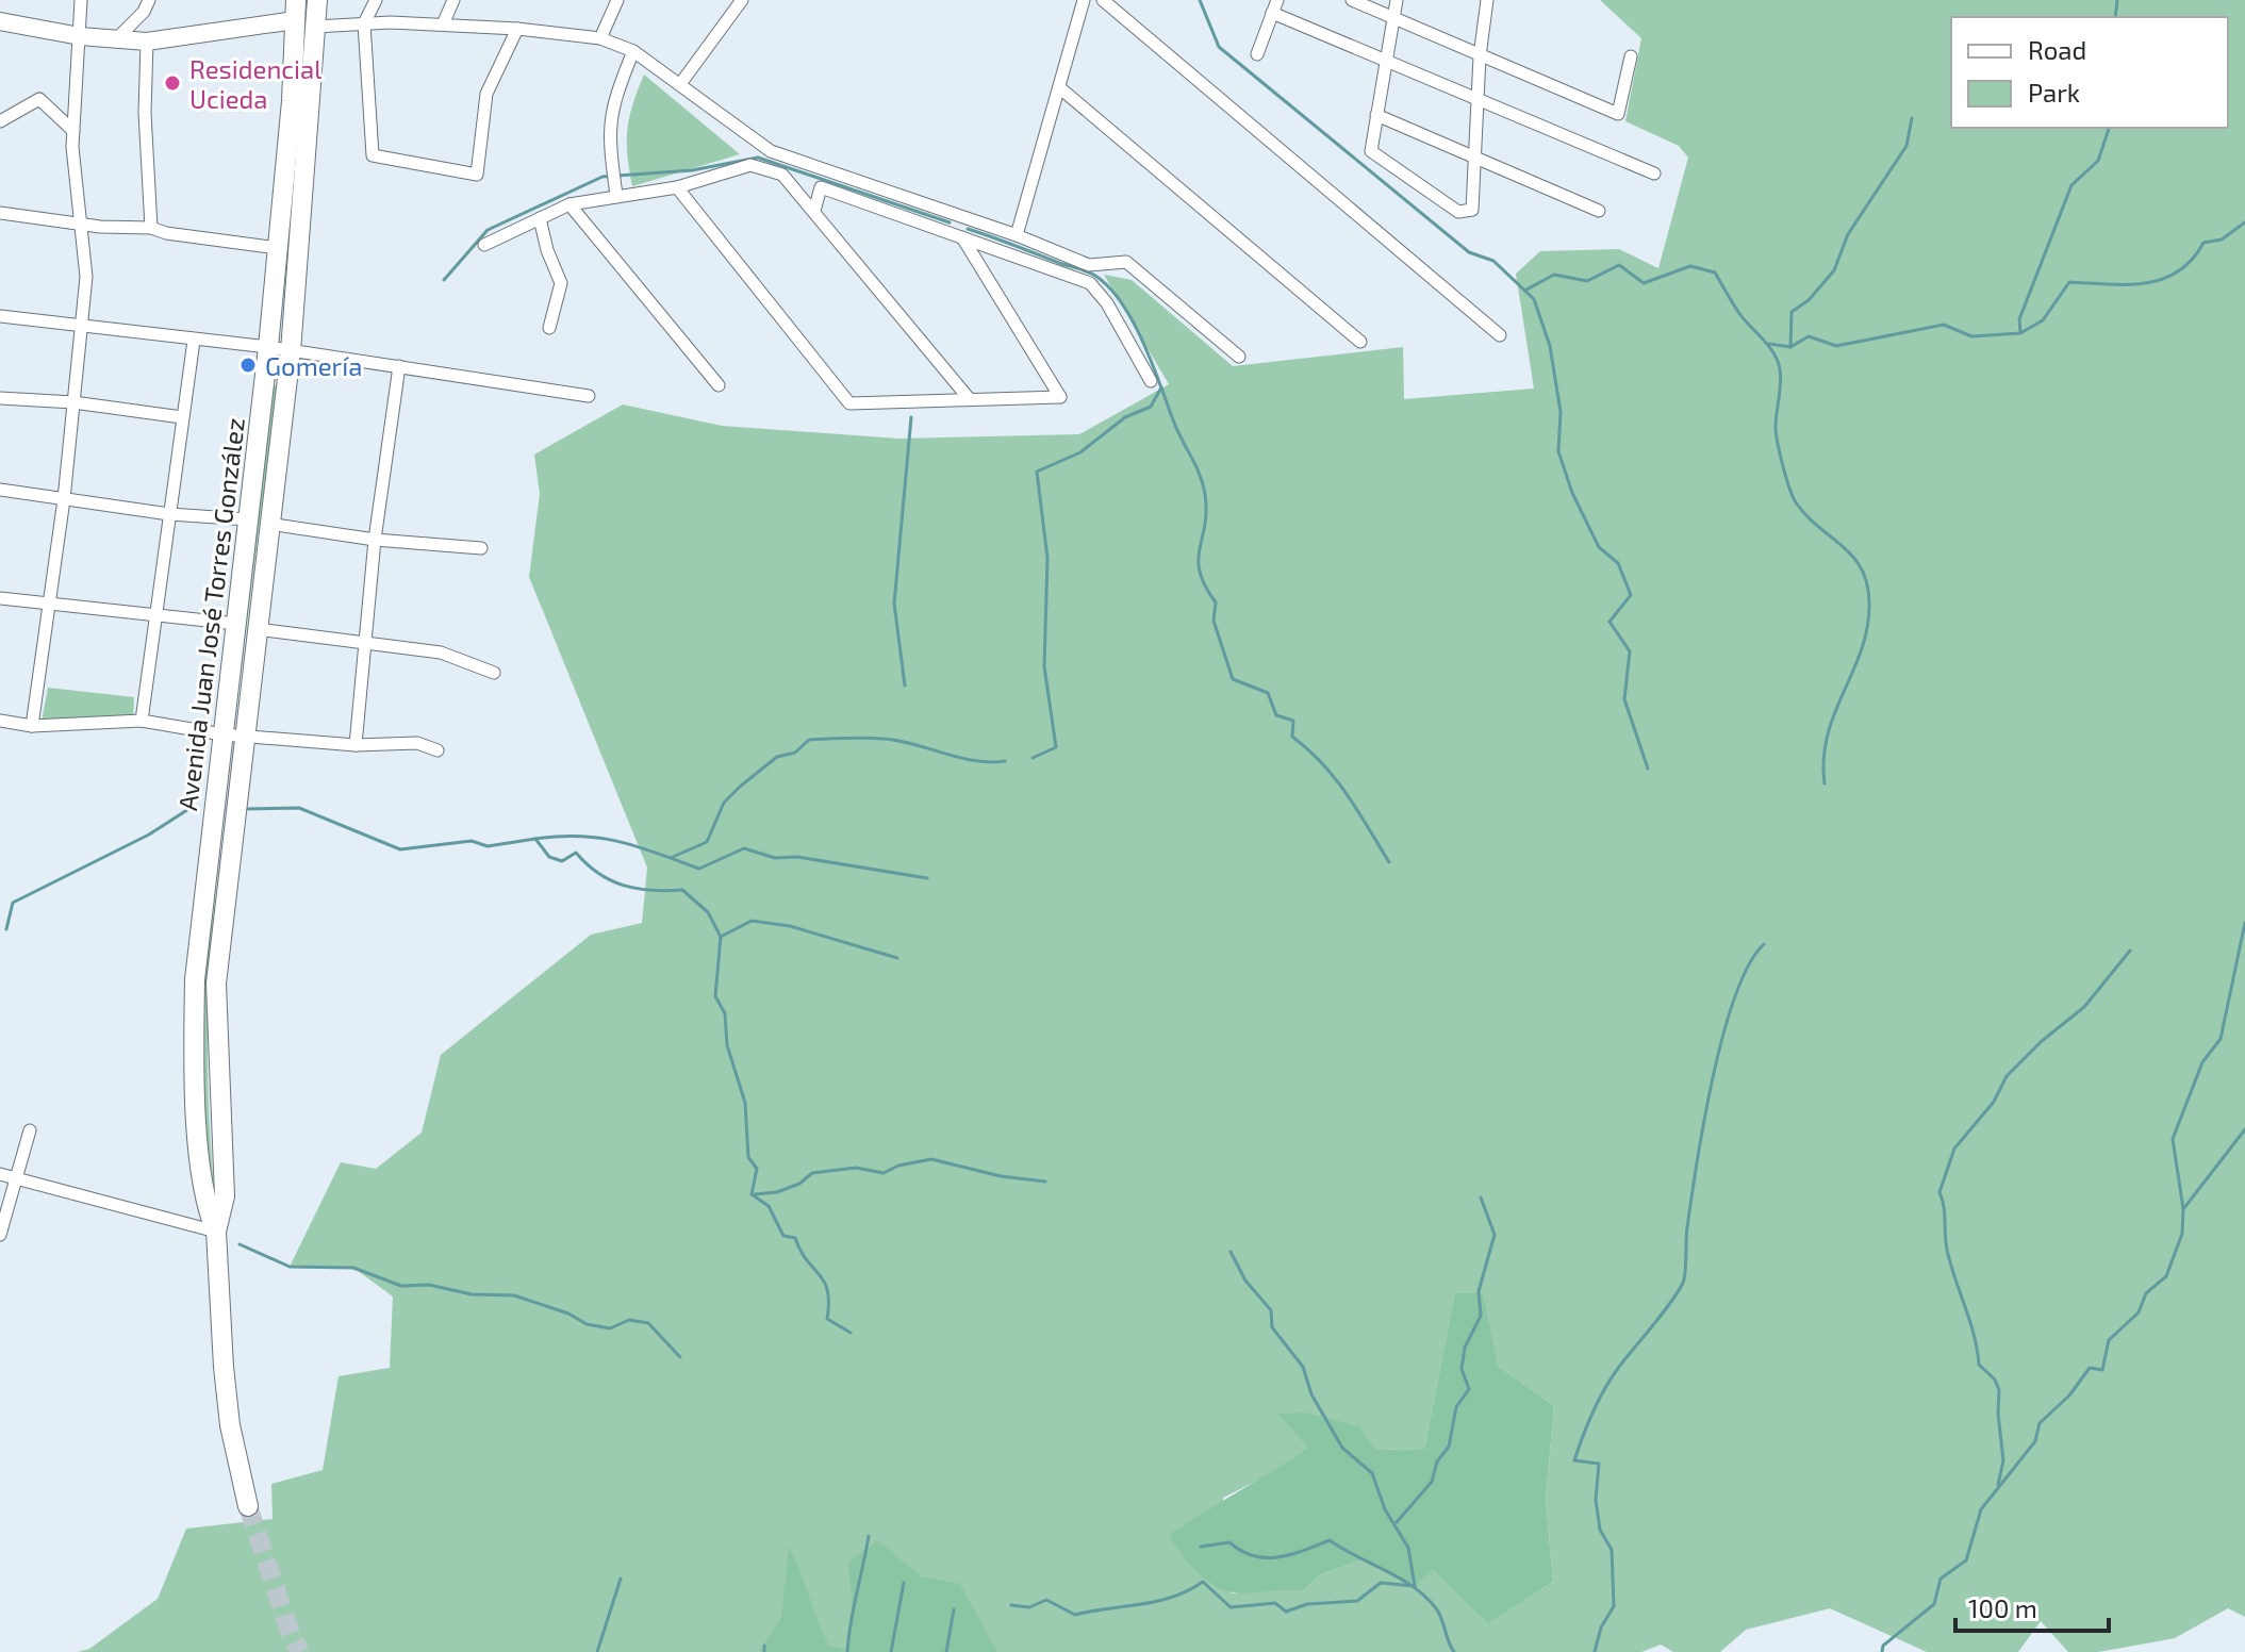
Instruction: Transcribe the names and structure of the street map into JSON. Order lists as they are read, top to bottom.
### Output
{
  "streets": {
    "main road": ["Avenida Juan José Torres González"]
  },
  "places": ["Residencial Ucieda", "Gomería"],
  "legend": ["Road", "Park"],
  "scale_bar": "100 m"
}
